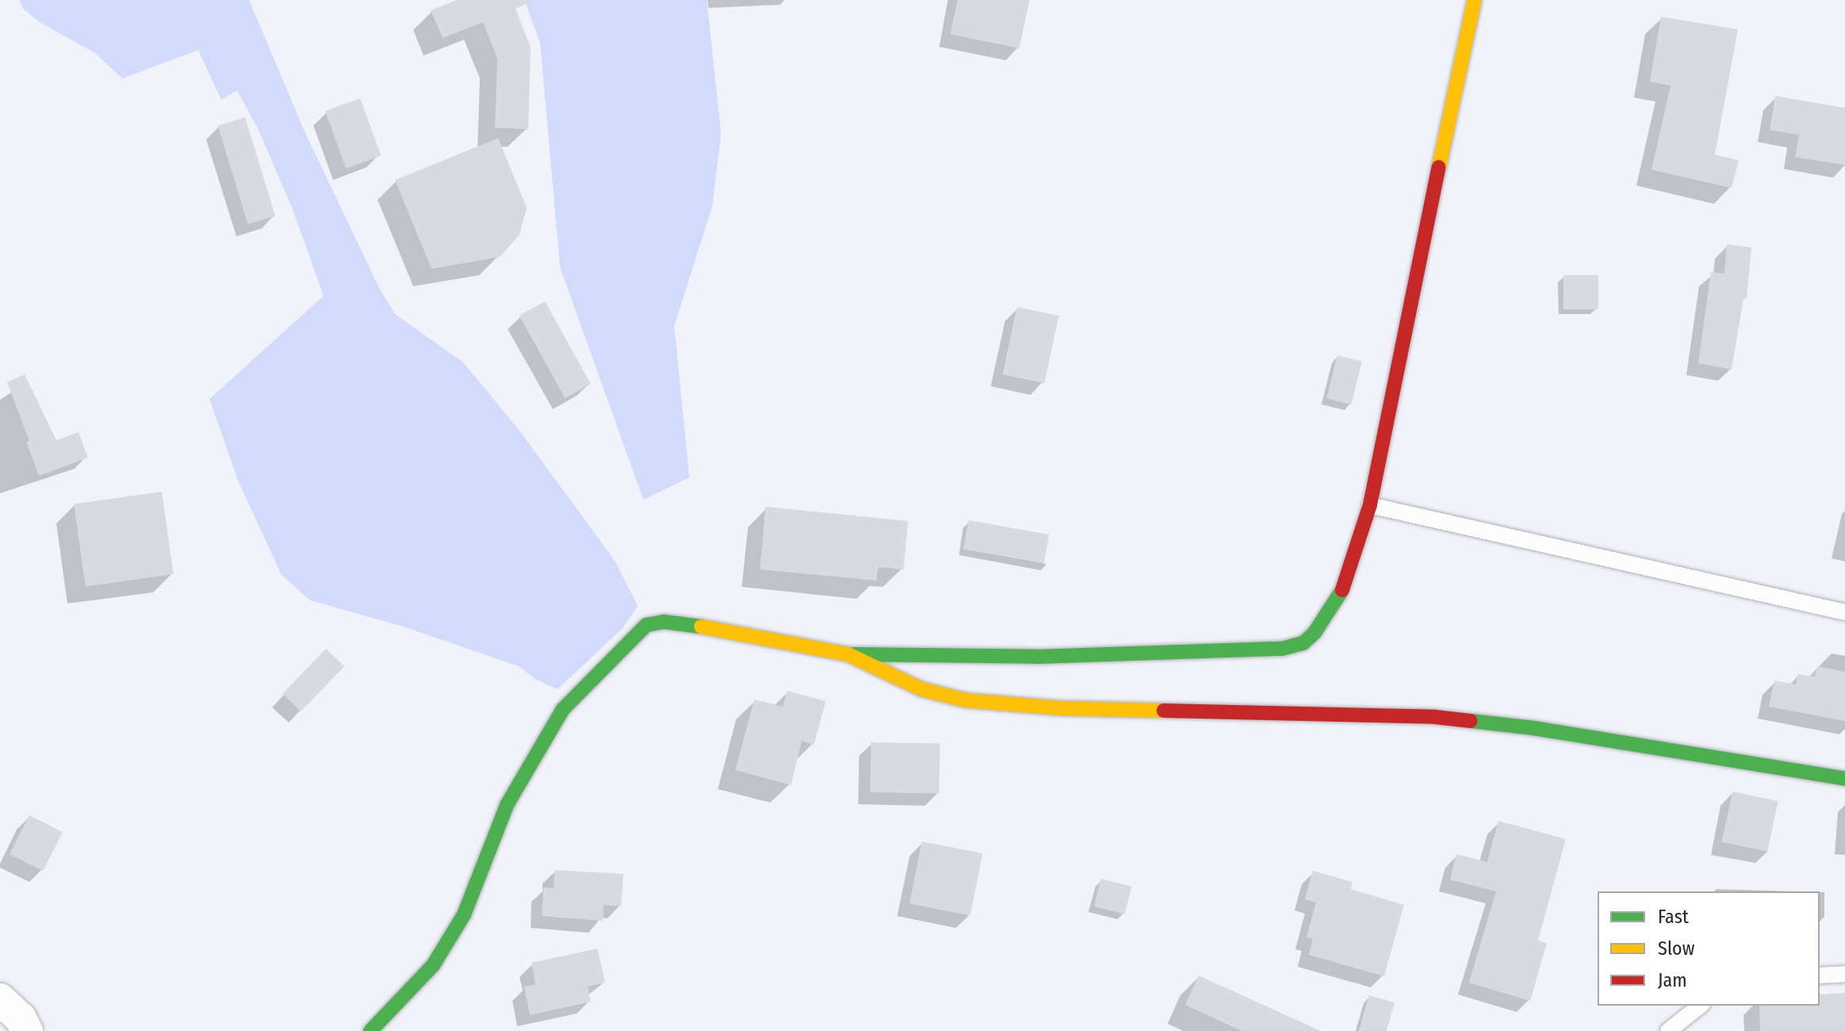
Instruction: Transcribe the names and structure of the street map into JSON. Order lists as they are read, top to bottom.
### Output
{
  "legend": ["Fast", "Slow", "Jam"]
}
